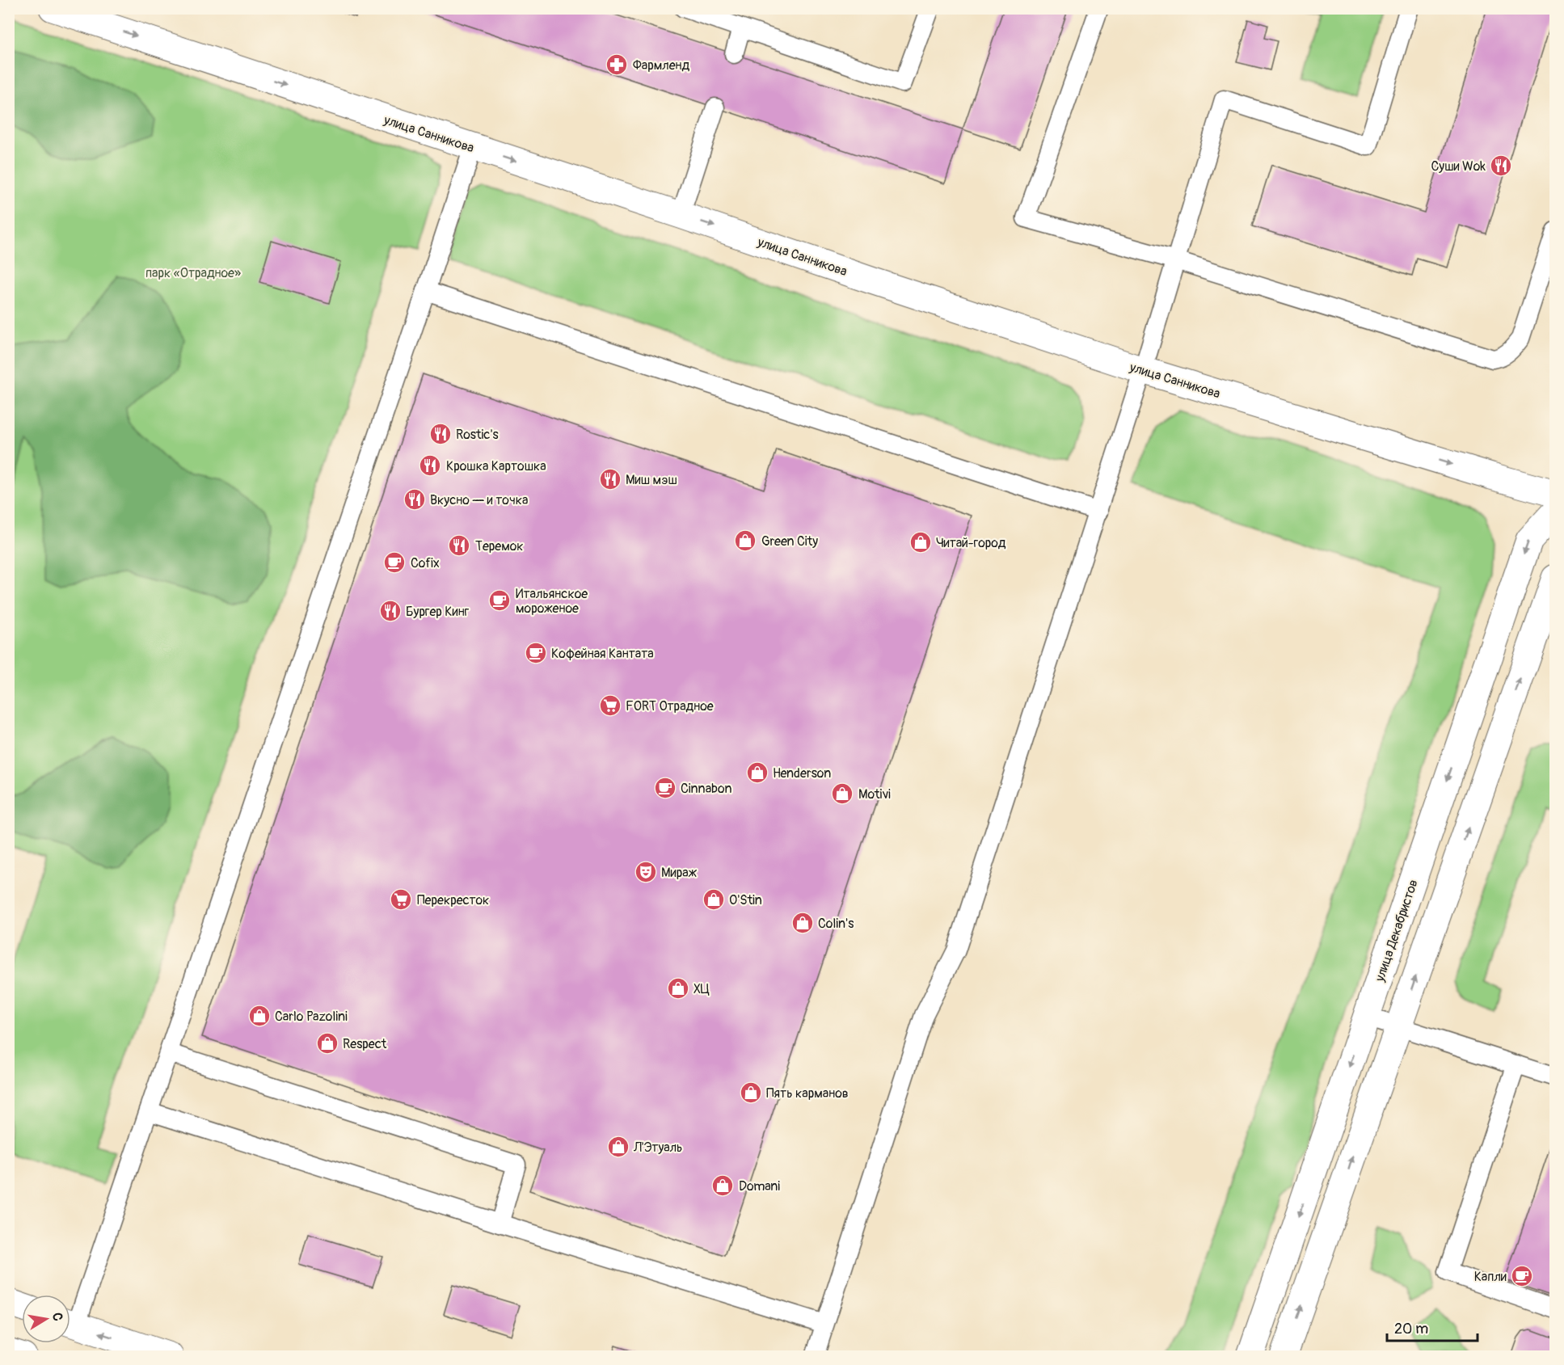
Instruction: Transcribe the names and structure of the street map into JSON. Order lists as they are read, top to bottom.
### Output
{
  "streets": {
    "main road": ["улица Санникова", "улица Декабристов"]
  },
  "one_way": ["улица Санникова"],
  "parks": ["парк «Отрадное»"],
  "places": {
    "pharmacy": ["Фармленд"],
    "restaurant": [
      "Суши Wok",
      "Rostic's",
      "Крошка Картошка",
      "Миш мэш",
      "Вкусно — и точка",
      "Теремок",
      "Бургер Кинг"
    ],
    "shop": [
      "Green City",
      "Читай-город",
      "Henderson",
      "Motivi",
      "O'Stin",
      "Colin's",
      "ХЦ",
      "Carlo Pazolini",
      "Respect",
      "Пять карманов",
      "Л'Этуаль",
      "Domani"
    ],
    "cafe": [
      "Cofix",
      "Итальянское мороженое",
      "Кофейная Кантата",
      "Cinnabon",
      "Капли"
    ],
    "supermarket": ["FORT Отрадное", "Перекресток"],
    "theatre": ["Мираж"]
  },
  "scale_bar": "20 m",
  "north": "right"
}
